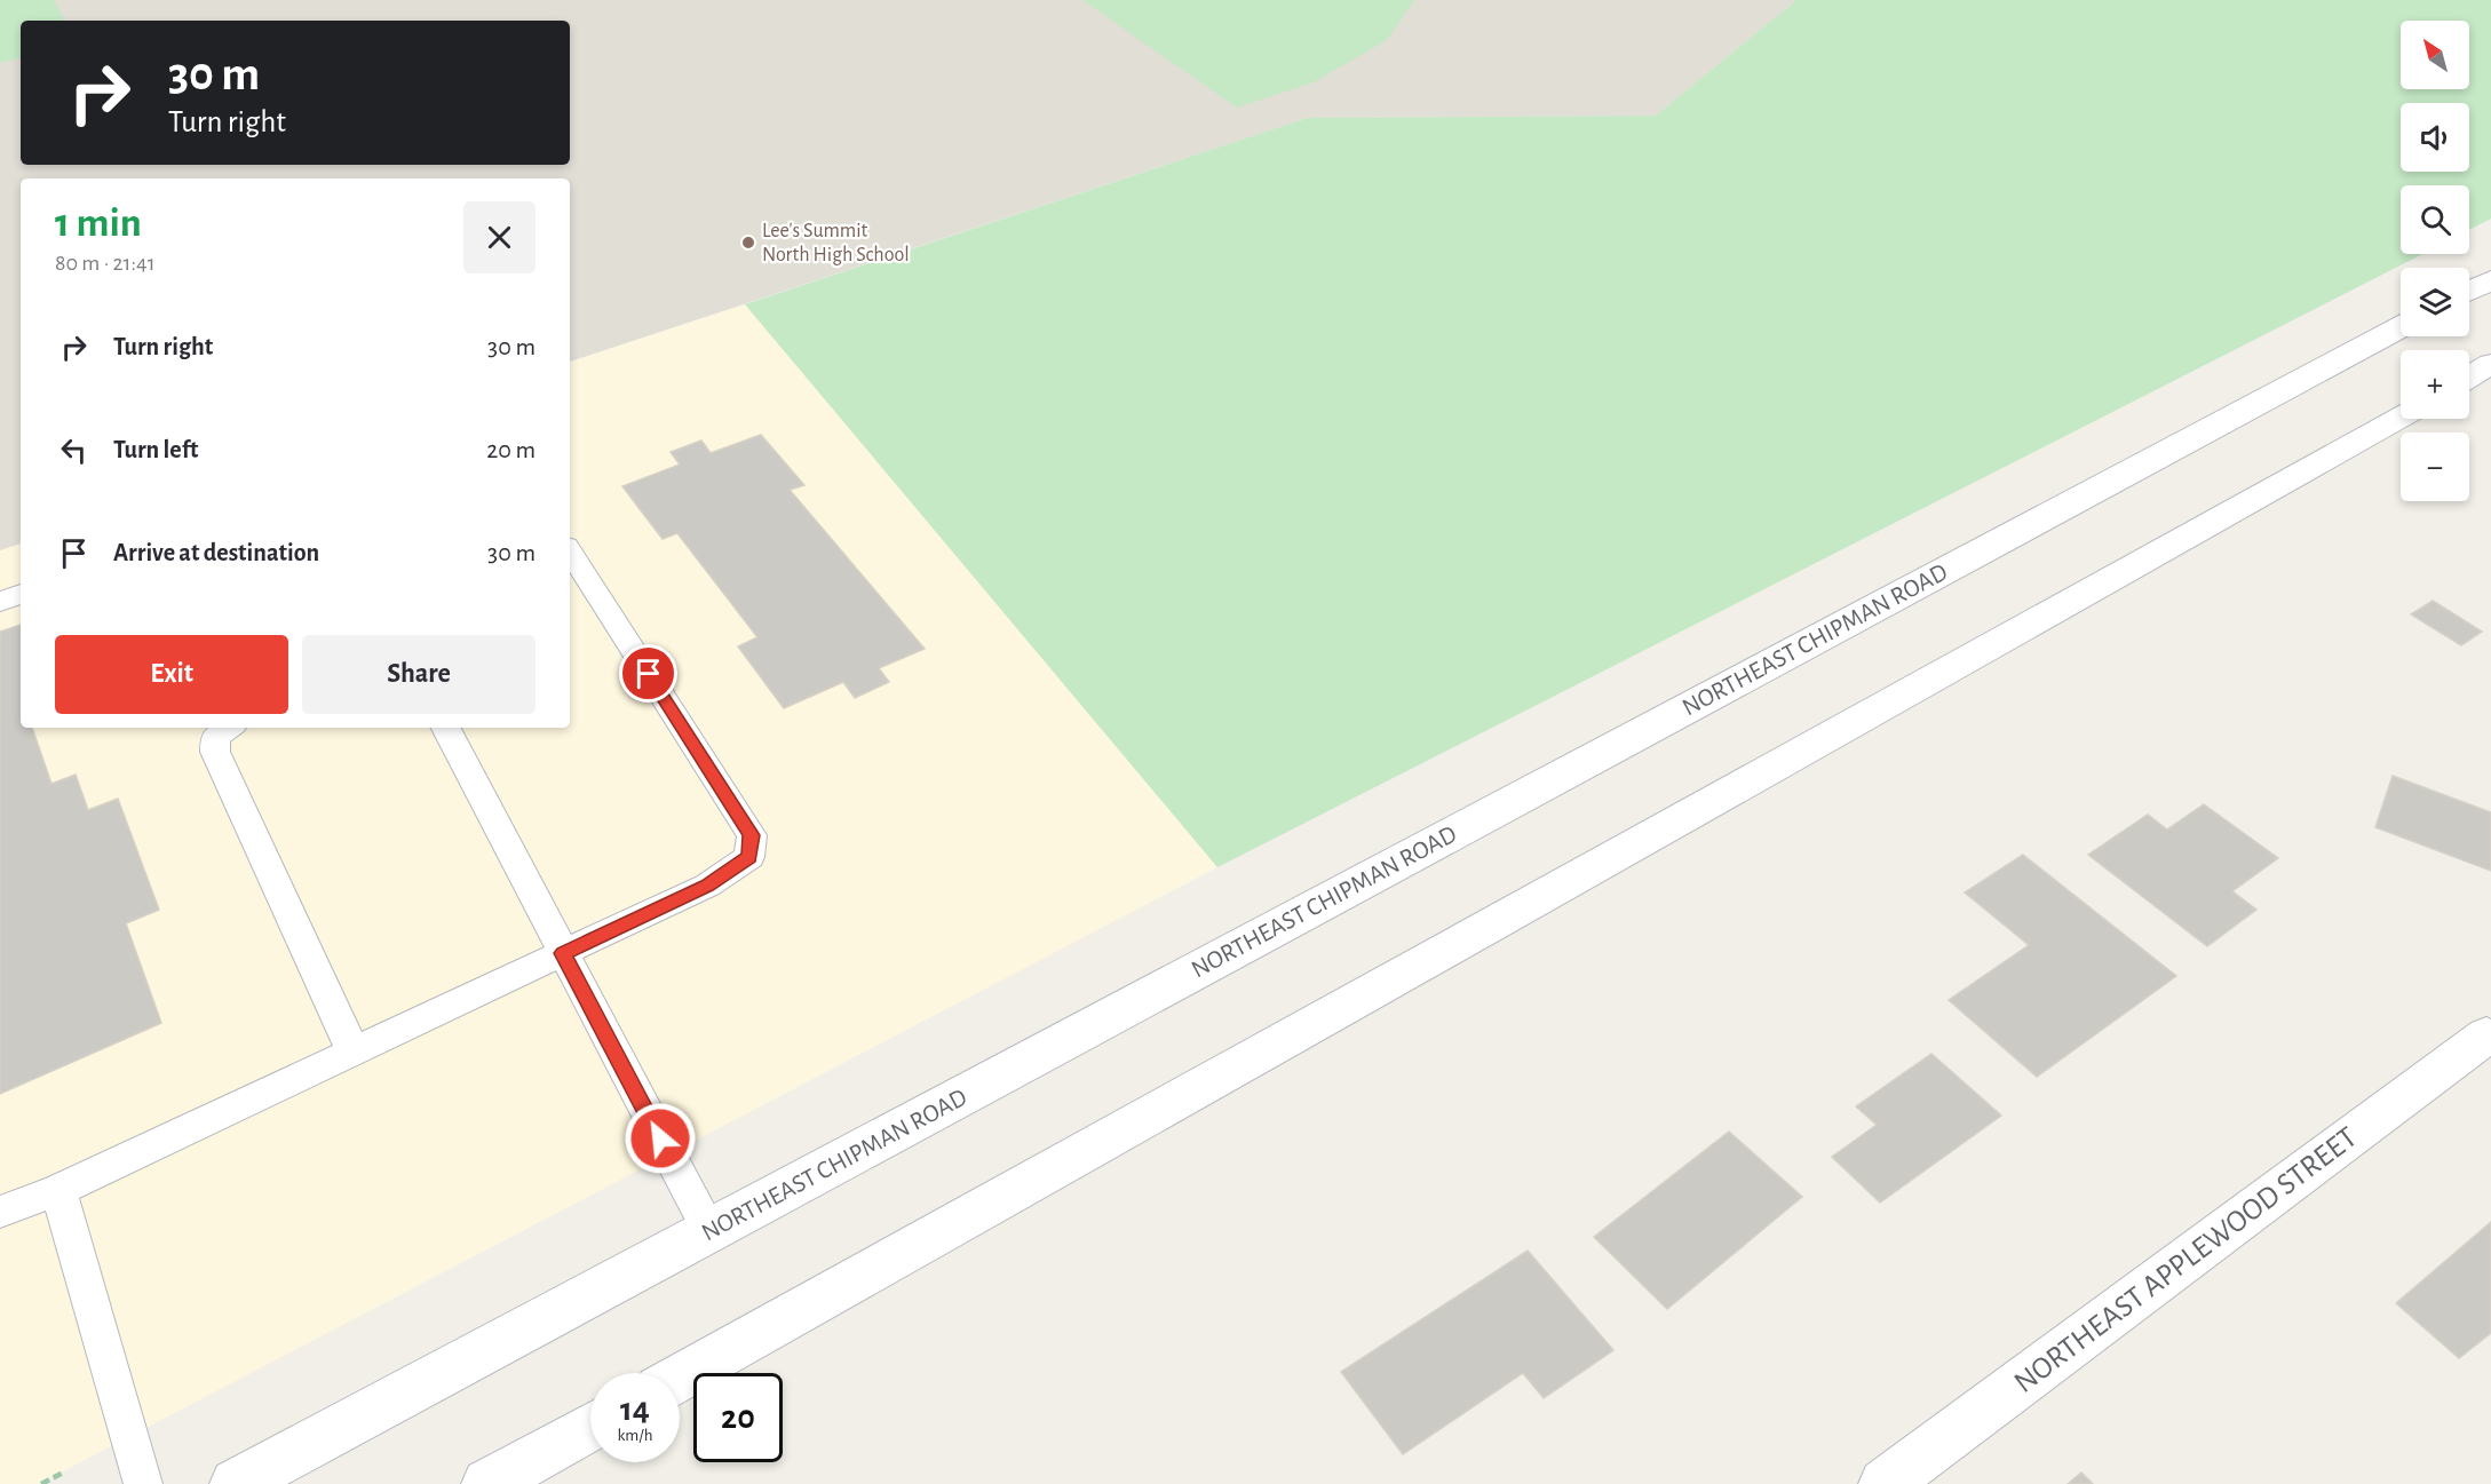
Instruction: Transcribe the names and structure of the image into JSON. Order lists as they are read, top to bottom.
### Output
{
  "streets": {
    "main road": ["NORTHEAST CHIPMAN ROAD", "NORTHEAST APPLEWOOD STREET"]
  },
  "places": ["Lee's Summit North High School"],
  "north": "top left",
  "page": {
    "map_buttons": ["+", "−"],
    "turn": ["30 m", "Turn right"],
    "heading": ["1 min", "80 m · 21:41"],
    "list": [
      {
        "name": "Turn right",
        "value": "30 m"
      },
      {
        "name": "Turn left",
        "value": "20 m"
      },
      {
        "name": "Arrive at destination",
        "value": "30 m"
      }
    ],
    "buttons": ["Exit", "Share"],
    "speed": "14 km/h",
    "limit": "20"
  }
}
